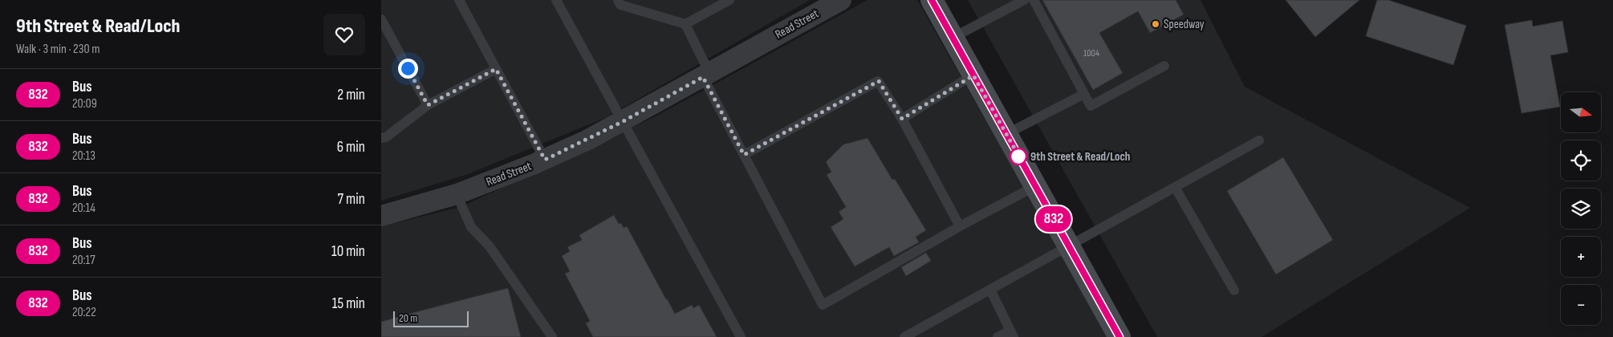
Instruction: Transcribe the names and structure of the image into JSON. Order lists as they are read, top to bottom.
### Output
{
  "streets": {
    "street": ["Read Street"]
  },
  "places": ["Speedway", "9th Street & Read/Loch"],
  "lines": ["bus line 832"],
  "house_numbers": ["1004"],
  "scale_bar": "20 m",
  "north": "right",
  "page": {
    "heading": ["9th Street & Read/Loch", "Walk · 3 min · 230 m"],
    "on_map": "832",
    "list": [
      {
        "mark": "832",
        "name": "Bus",
        "note": "20:09",
        "value": "2 min"
      },
      {
        "mark": "832",
        "name": "Bus",
        "note": "20:13",
        "value": "6 min"
      },
      {
        "mark": "832",
        "name": "Bus",
        "note": "20:14",
        "value": "7 min"
      },
      {
        "mark": "832",
        "name": "Bus",
        "note": "20:17",
        "value": "10 min"
      },
      {
        "mark": "832",
        "name": "Bus",
        "note": "20:22",
        "value": "15 min"
      }
    ],
    "map_buttons": ["+", "−"],
    "scale": "20 m"
  }
}
